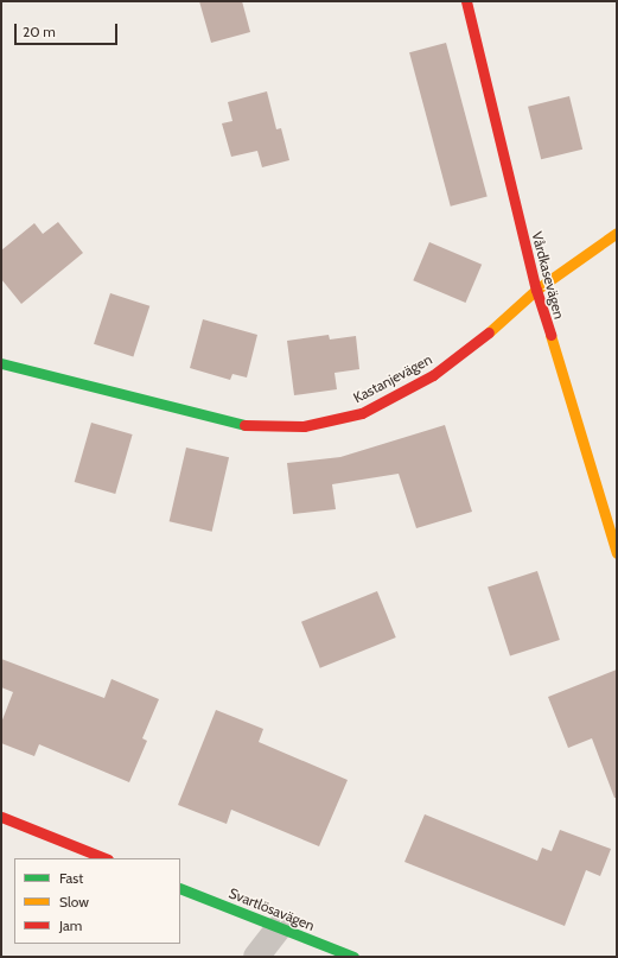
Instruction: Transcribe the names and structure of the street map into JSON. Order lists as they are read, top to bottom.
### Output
{
  "streets": {
    "street": ["Vårdkasevägen", "Kastanjevägen", "Svartlösavägen"]
  },
  "crossings": [
    ["Vårdkasevägen", "Kastanjevägen"]
  ],
  "legend": ["Fast", "Slow", "Jam"],
  "scale_bar": "20 m"
}
